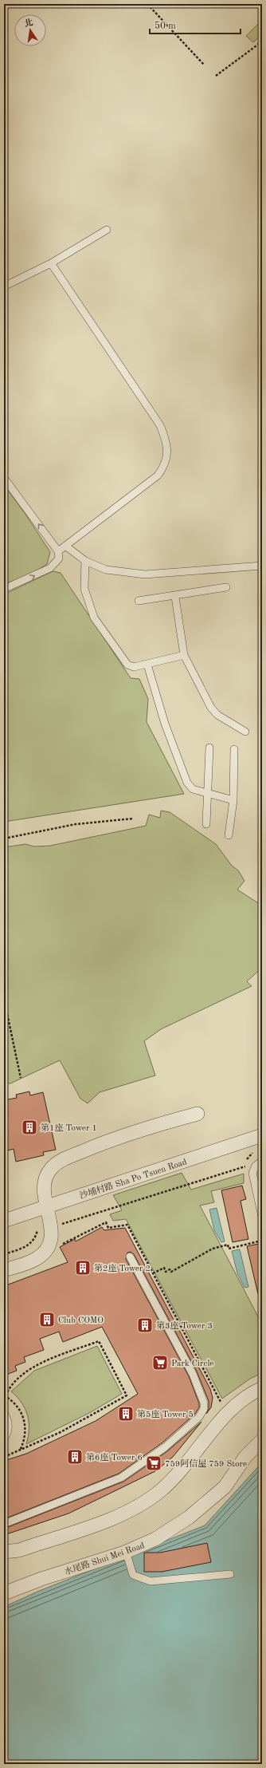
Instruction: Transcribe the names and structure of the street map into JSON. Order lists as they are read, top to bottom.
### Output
{
  "streets": {
    "street": ["沙埔村路 Sha Po Tsuen Road", "水尾路 Shui Mei Road"]
  },
  "places": {
    "building": [
      "第1座 Tower 1",
      "第2座 Tower 2",
      "Club COMO",
      "第3座 Tower 3",
      "第5座 Tower 5",
      "第6座 Tower 6"
    ],
    "supermarket": ["Park Circle", "759阿信屋 759 Store"]
  },
  "scale_bar": "50 m",
  "north": "top"
}
